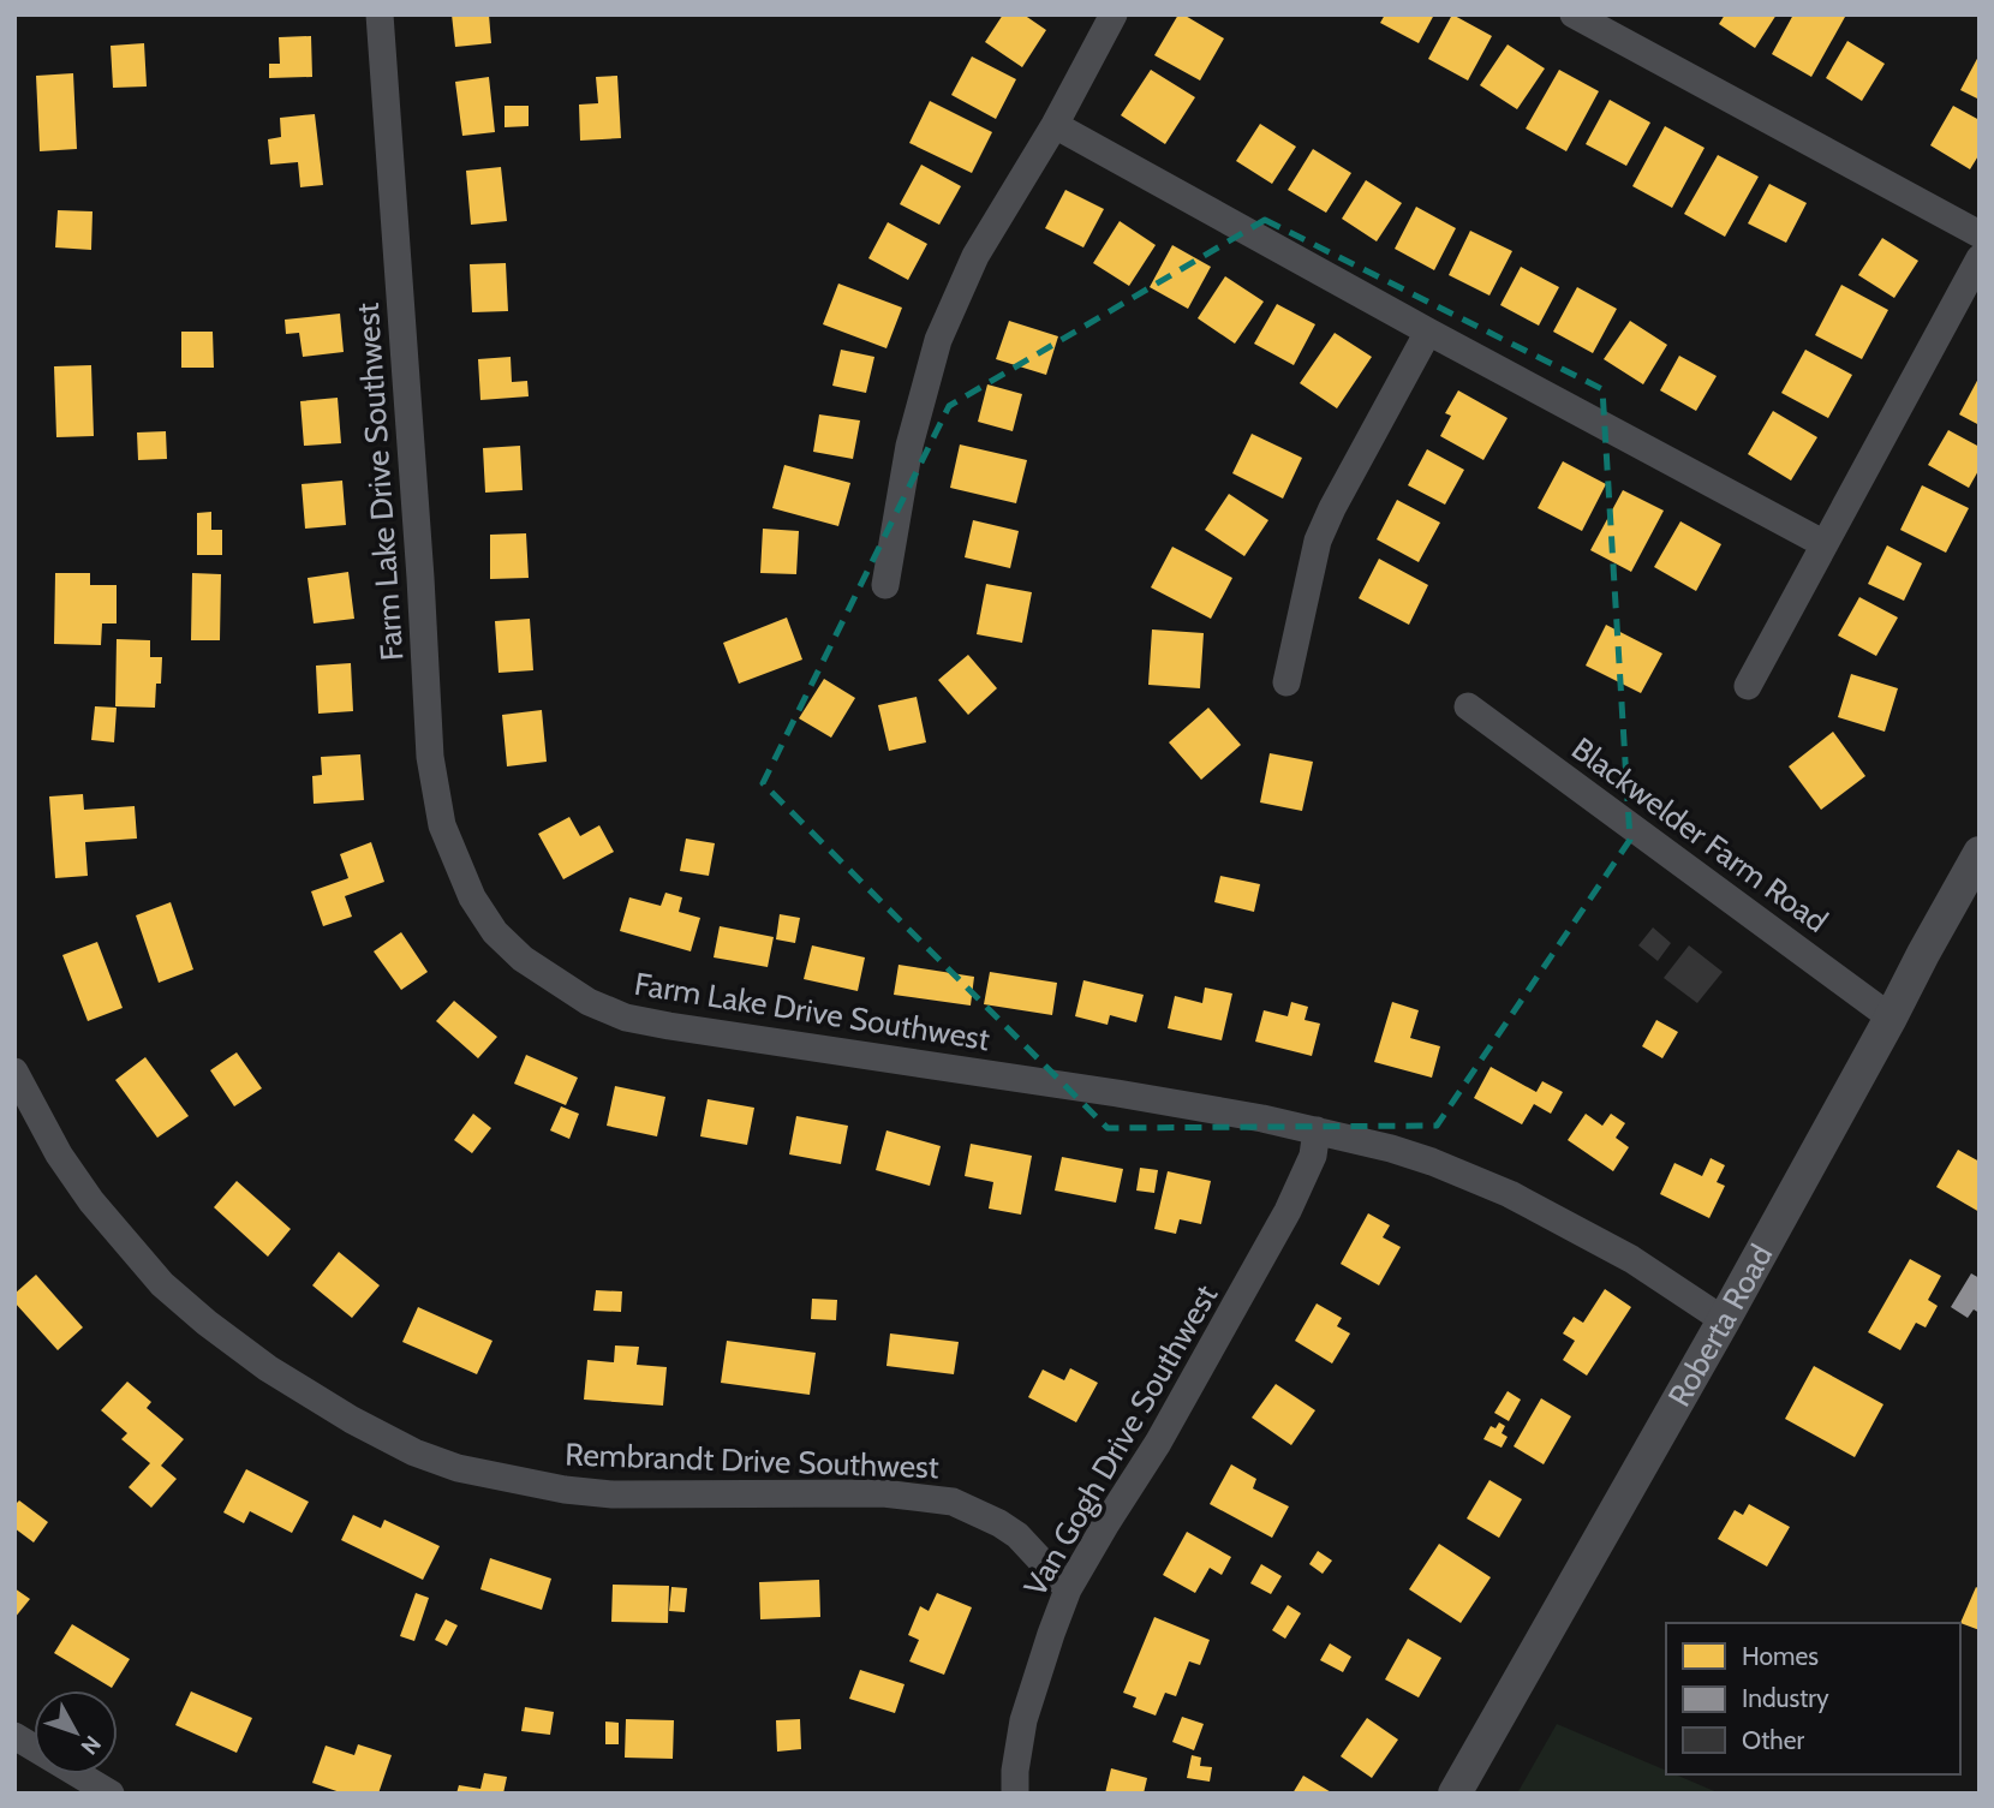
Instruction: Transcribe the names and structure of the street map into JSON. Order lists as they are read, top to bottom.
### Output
{
  "streets": {
    "street": [
      "Farm Lake Drive Southwest",
      "Blackwelder Farm Road",
      "Roberta Road",
      "Van Gogh Drive Southwest",
      "Rembrandt Drive Southwest"
    ]
  },
  "crossings": [
    ["Farm Lake Drive Southwest", "Roberta Road"],
    ["Farm Lake Drive Southwest", "Van Gogh Drive Southwest"],
    ["Blackwelder Farm Road", "Roberta Road"],
    ["Van Gogh Drive Southwest", "Rembrandt Drive Southwest"]
  ],
  "legend": ["Homes", "Industry", "Other"],
  "north": "bottom right"
}
